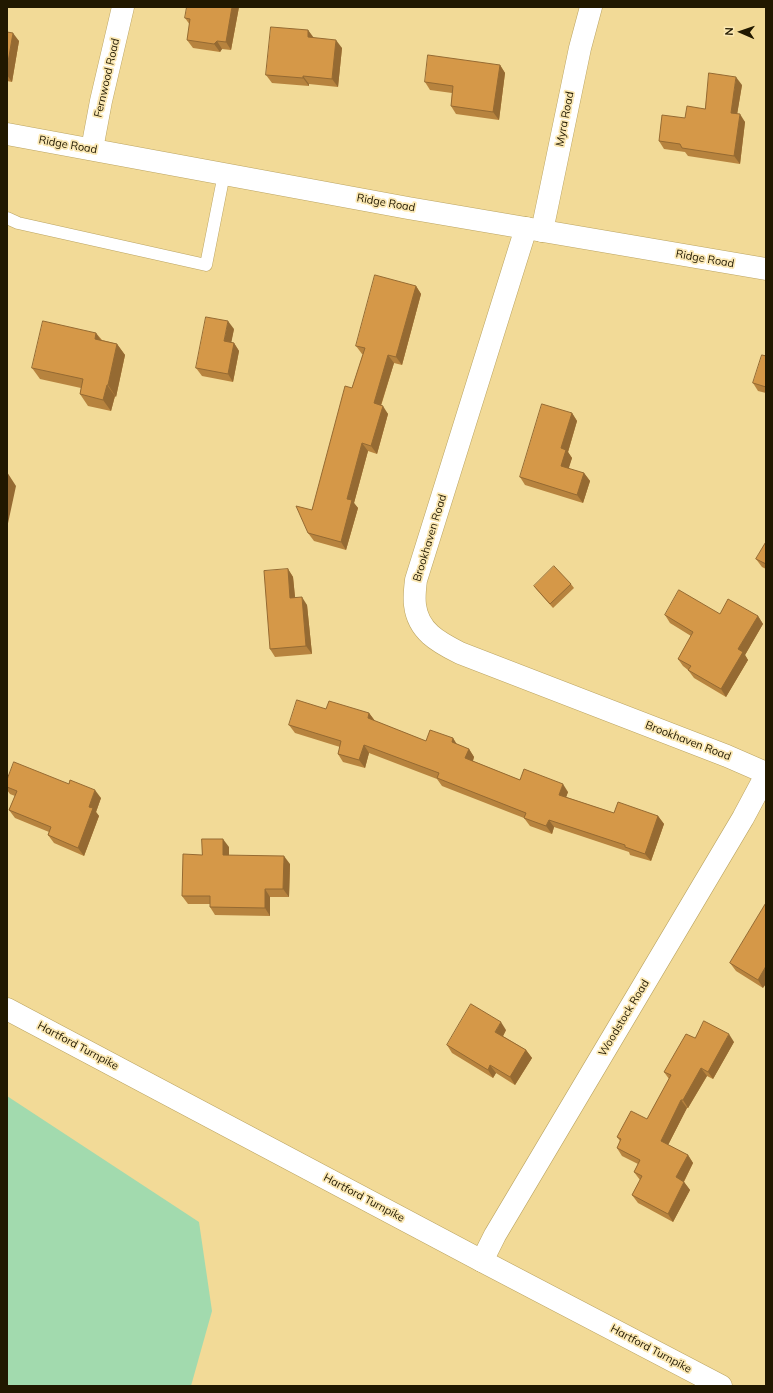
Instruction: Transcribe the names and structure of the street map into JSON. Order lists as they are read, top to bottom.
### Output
{
  "streets": {
    "street": [
      "Fernwood Road",
      "Myra Road",
      "Ridge Road",
      "Brookhaven Road",
      "Woodstock Road",
      "Hartford Turnpike"
    ]
  },
  "crossings": [
    ["Fernwood Road", "Ridge Road"],
    ["Myra Road", "Ridge Road"],
    ["Myra Road", "Brookhaven Road"],
    ["Ridge Road", "Brookhaven Road"],
    ["Brookhaven Road", "Woodstock Road"],
    ["Woodstock Road", "Hartford Turnpike"]
  ],
  "north": "left"
}
